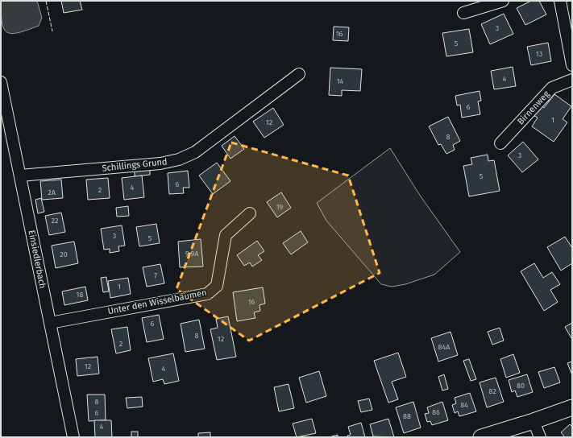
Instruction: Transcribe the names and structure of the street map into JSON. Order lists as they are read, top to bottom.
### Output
{
  "streets": {
    "street": [
      "Birnenweg",
      "Schillings Grund",
      "Einsiedlerbach",
      "Unter den Wisselbäumen"
    ]
  },
  "crossings": [
    ["Schillings Grund", "Einsiedlerbach"],
    ["Einsiedlerbach", "Unter den Wisselbäumen"]
  ],
  "house_numbers": [
    "3",
    "16",
    "5",
    "13",
    "4",
    "14",
    "6",
    "1",
    "12",
    "8",
    "3",
    "5",
    "6",
    "4",
    "2",
    "2A",
    "19",
    "22",
    "3",
    "5",
    "9;9A",
    "20",
    "7",
    "1",
    "18",
    "16",
    "6",
    "8",
    "12",
    "2",
    "84A",
    "12",
    "4",
    "80",
    "82",
    "8",
    "84",
    "86",
    "6",
    "88",
    "4"
  ]
}
